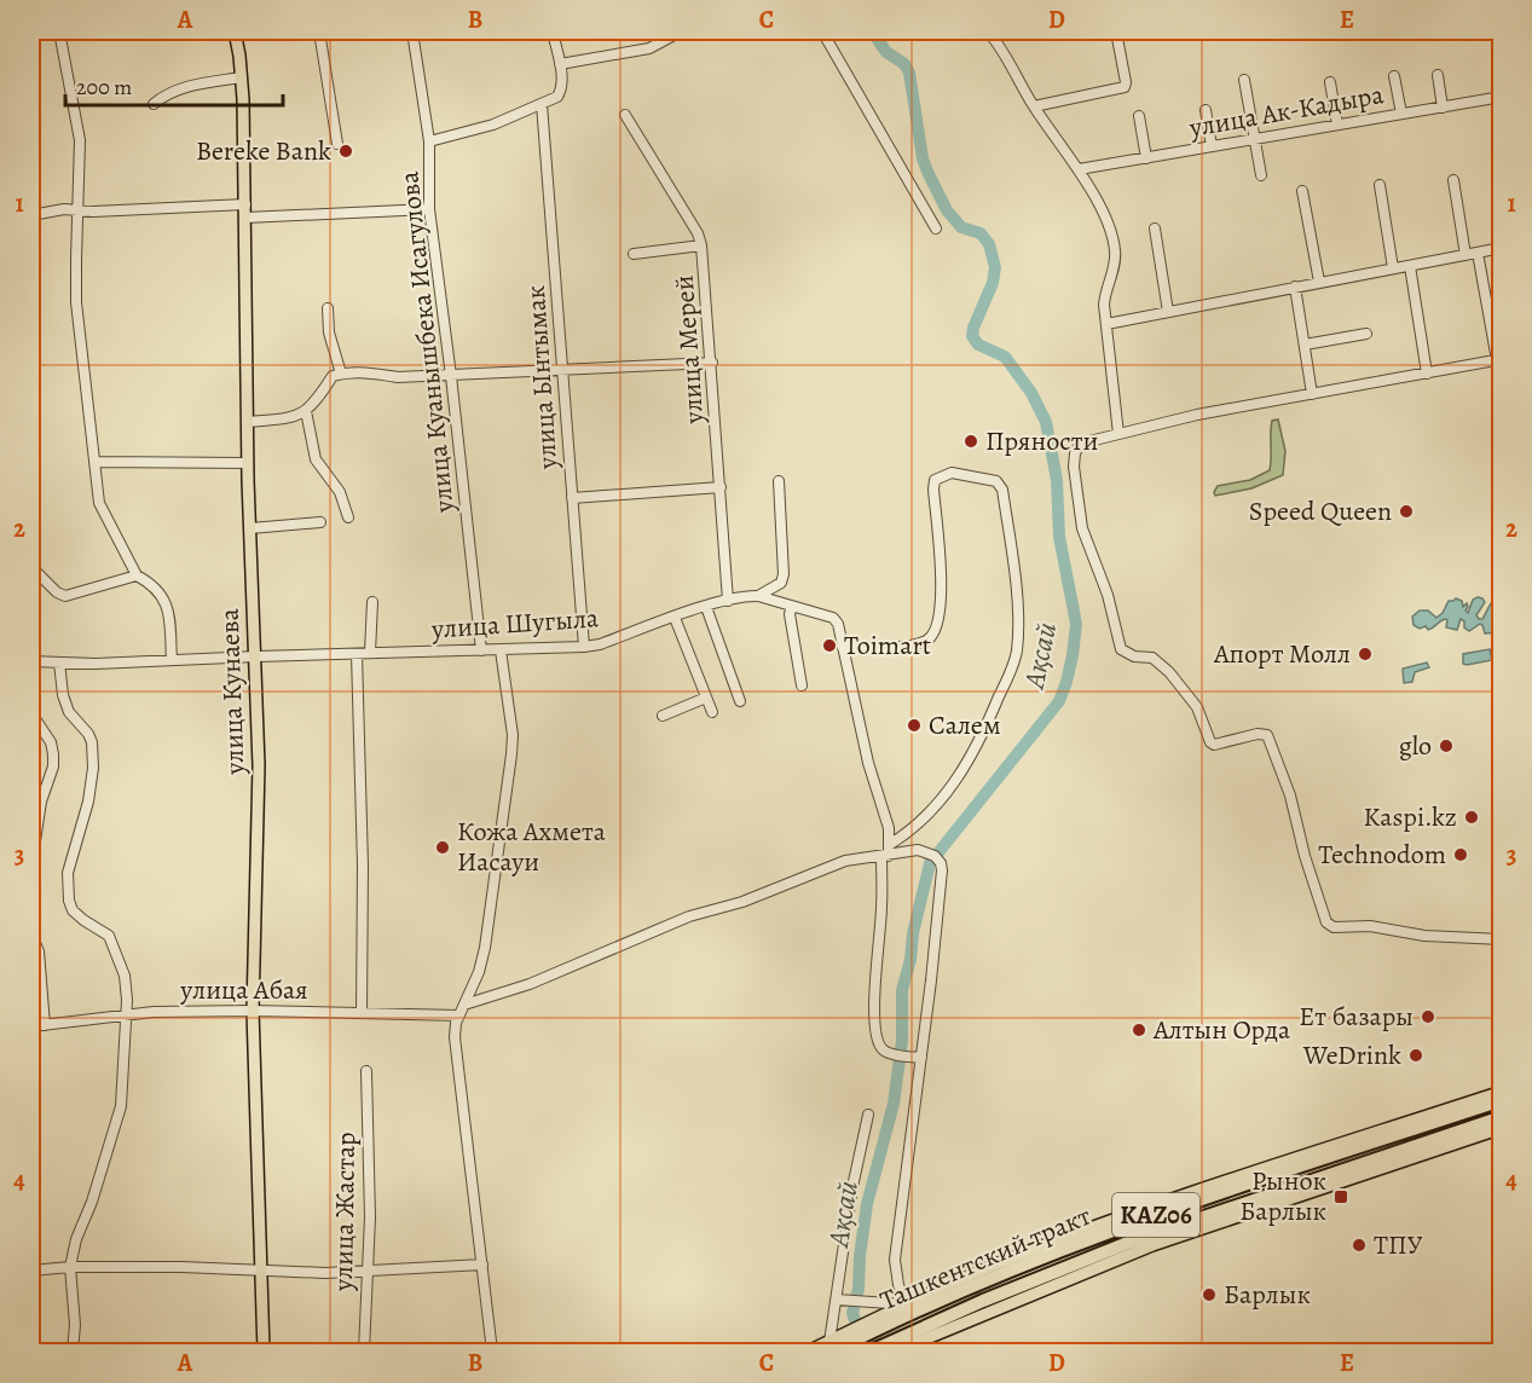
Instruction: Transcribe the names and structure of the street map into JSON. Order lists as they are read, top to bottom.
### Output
{
  "streets": {
    "highway": ["KАZ06", "Ташкентский тракт"],
    "main road": ["улица Кунаева"],
    "street": [
      "улица Ак-Кадыра",
      "улица Куанышбека Исагулова",
      "улица Мерей",
      "улица Ынтымак",
      "улица Шугыла",
      "улица Абая",
      "улица Жастар"
    ]
  },
  "crossings": [
    ["улица Куанышбека Исагулова", "улица Шугыла"],
    ["улица Мерей", "улица Шугыла"],
    ["улица Ынтымак", "улица Шугыла"],
    ["улица Шугыла", "улица Кунаева"],
    ["улица Кунаева", "улица Абая"]
  ],
  "water": ["Ақсай"],
  "places": {
    "other": [
      "Bereke Bank",
      "Пряности",
      "Speed Queen",
      "Toimart",
      "Апорт Молл",
      "Салем",
      "glo",
      "Kaspi.kz",
      "Кожа Ахмета Иасауи",
      "Technodom",
      "Ет базары",
      "Алтын Орда",
      "WeDrink",
      "ТПУ",
      "Барлык"
    ],
    "transit": ["Рынок Барлык"]
  },
  "scale_bar": "200 m",
  "grid": {
    "columns": [
      "A",
      "B",
      "C",
      "D",
      "E"
    ],
    "rows": [
      "1",
      "2",
      "3",
      "4"
    ]
  }
}
